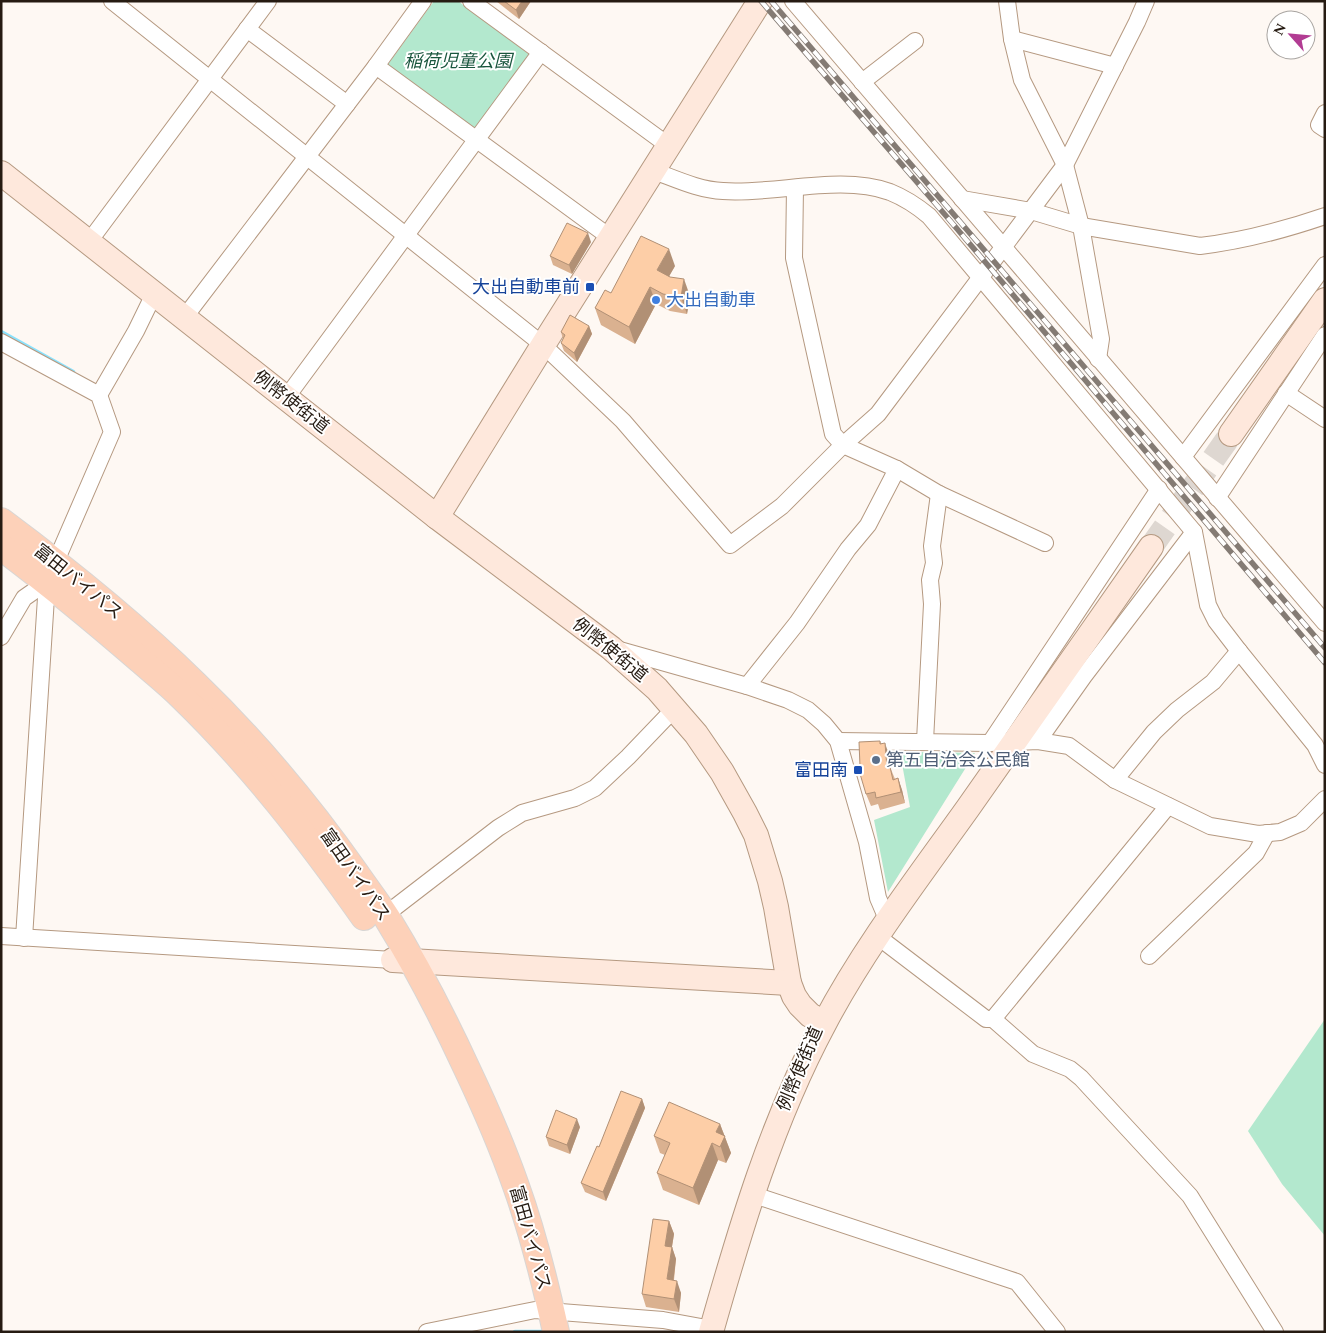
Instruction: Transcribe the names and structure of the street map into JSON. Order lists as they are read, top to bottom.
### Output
{
  "streets": {
    "main road": ["富田バイパス"],
    "street": ["例幣使街道"]
  },
  "parks": ["稲荷児童公園"],
  "places": {
    "transit": ["大出自動車前", "富田南"],
    "other": ["大出自動車", "第五自治会公民館"]
  },
  "north": "top left"
}
